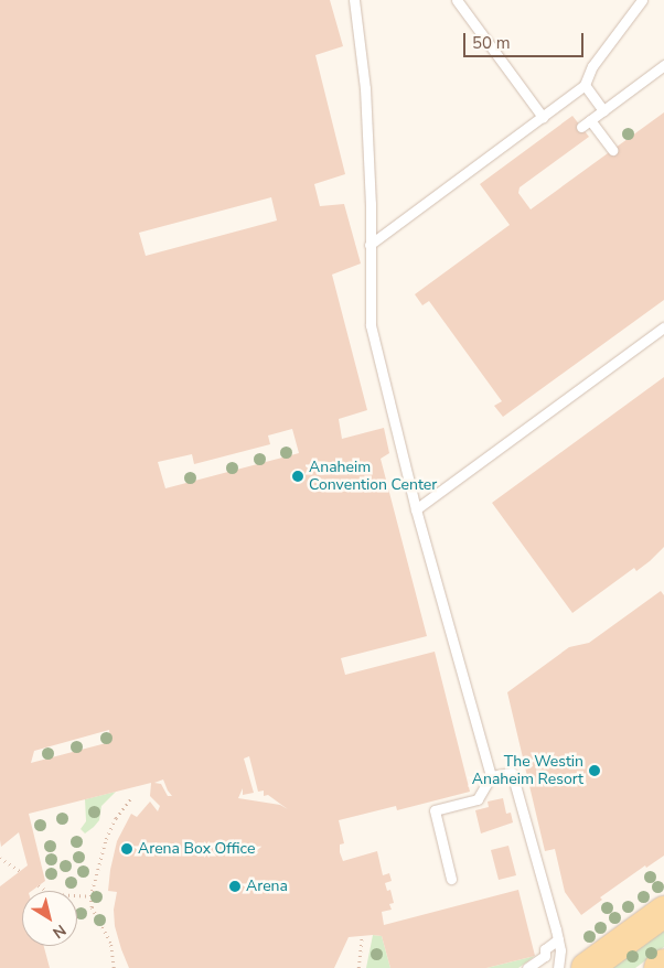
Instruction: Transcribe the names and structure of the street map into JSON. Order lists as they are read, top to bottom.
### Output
{
  "places": [
    "Anaheim Convention Center",
    "The Westin Anaheim Resort",
    "Arena Box Office",
    "Arena"
  ],
  "scale_bar": "50 m",
  "north": "bottom right"
}
